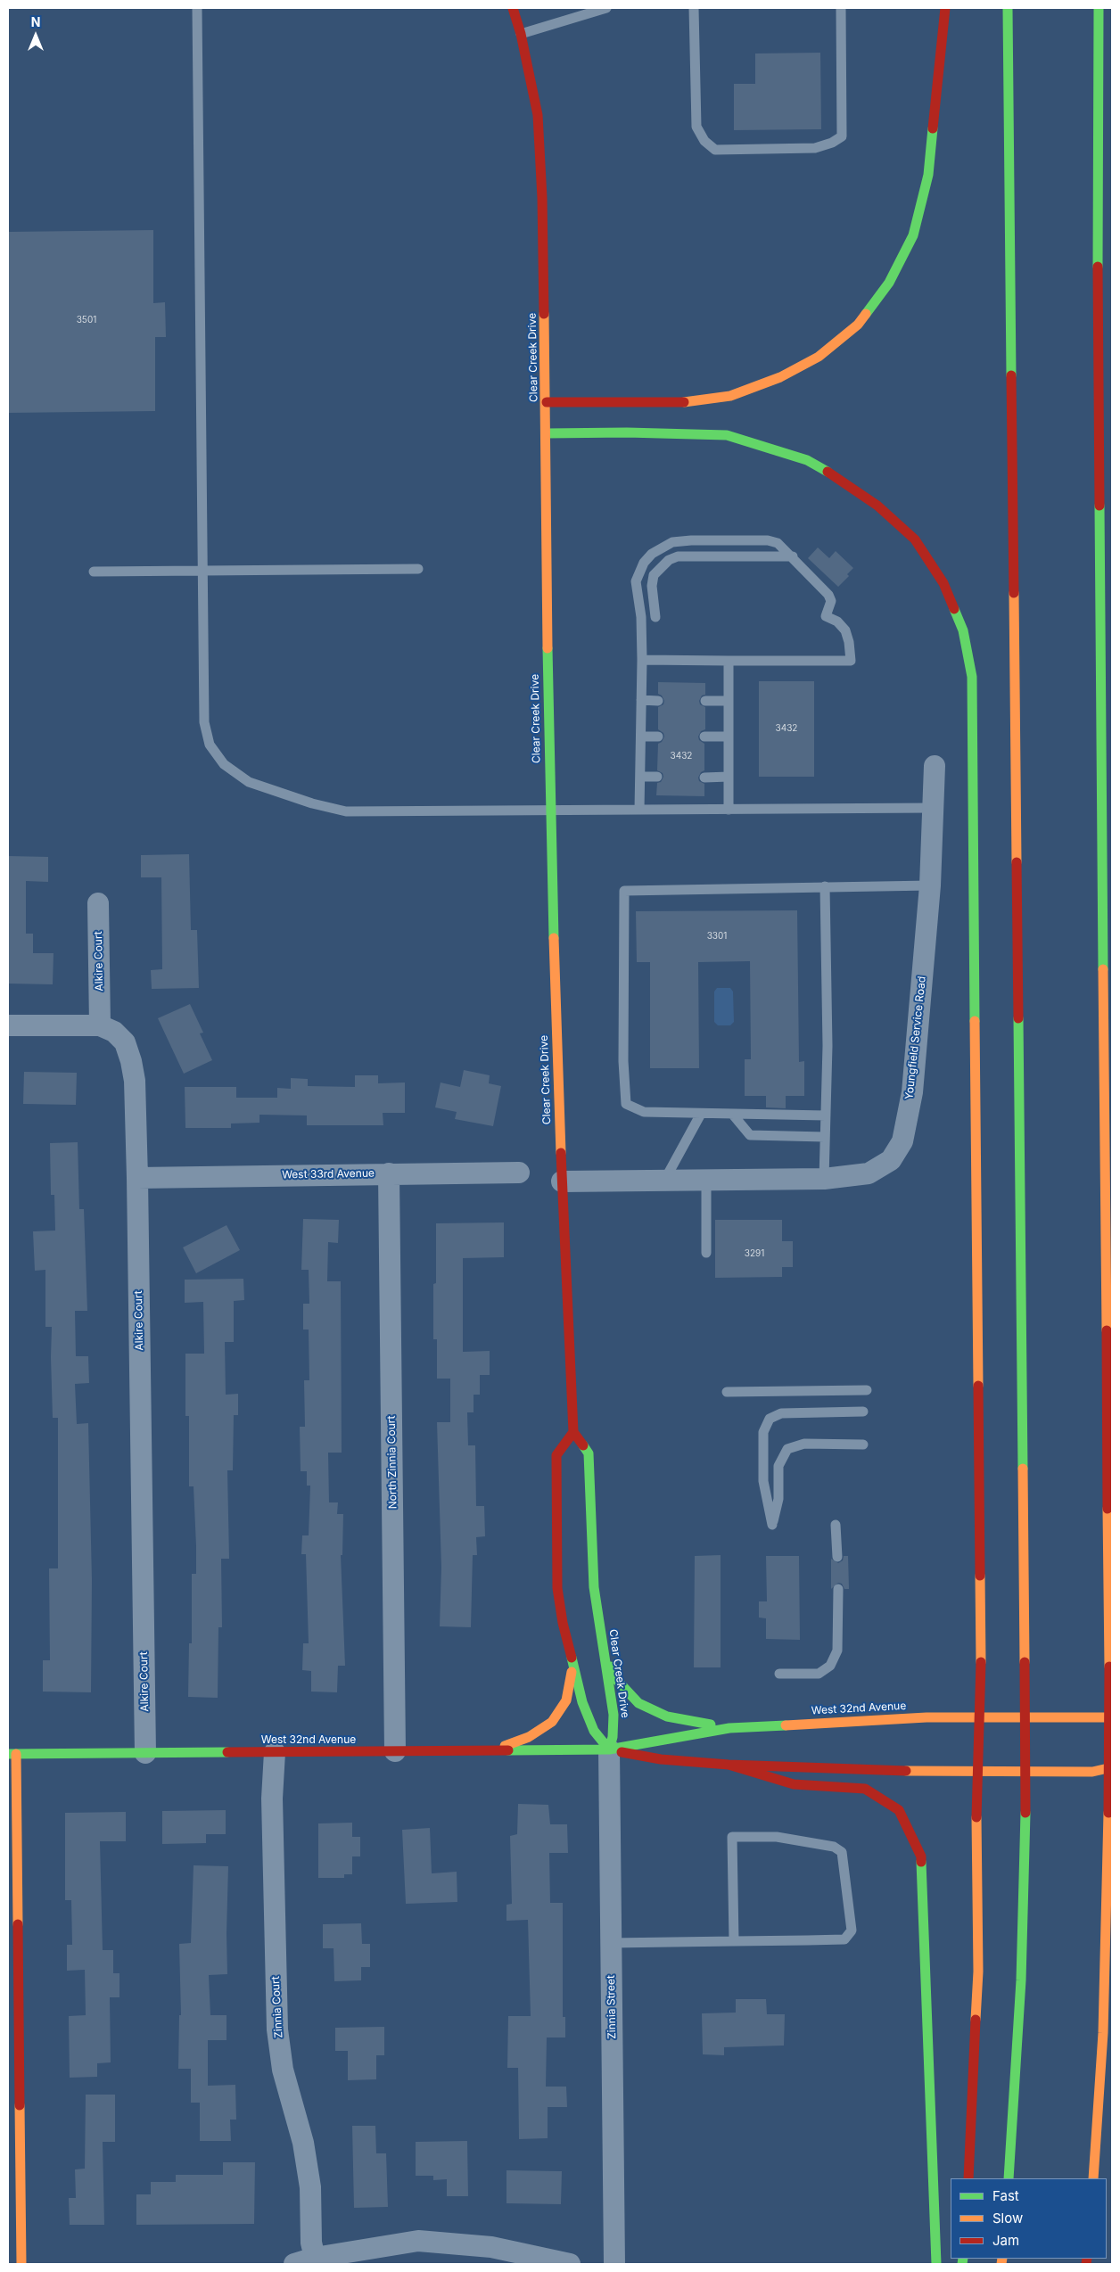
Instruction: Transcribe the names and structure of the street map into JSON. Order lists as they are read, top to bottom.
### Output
{
  "streets": {
    "main road": ["Clear Creek Drive", "West 32nd Avenue"],
    "street": [
      "Alkire Court",
      "Youngfield Service Road",
      "West 33rd Avenue",
      "North Zinnia Court",
      "Zinnia Court",
      "Zinnia Street"
    ]
  },
  "crossings": [
    ["Clear Creek Drive", "Youngfield Service Road"],
    ["Clear Creek Drive", "West 32nd Avenue"],
    ["Clear Creek Drive", "Zinnia Street"],
    ["Alkire Court", "West 33rd Avenue"],
    ["Alkire Court", "West 32nd Avenue"],
    ["West 33rd Avenue", "North Zinnia Court"],
    ["North Zinnia Court", "West 32nd Avenue"],
    ["West 32nd Avenue", "Zinnia Court"],
    ["West 32nd Avenue", "Zinnia Street"]
  ],
  "house_numbers": [
    "3501",
    "3432",
    "3432",
    "3301",
    "3291"
  ],
  "legend": ["Fast", "Slow", "Jam"],
  "north": "top"
}
